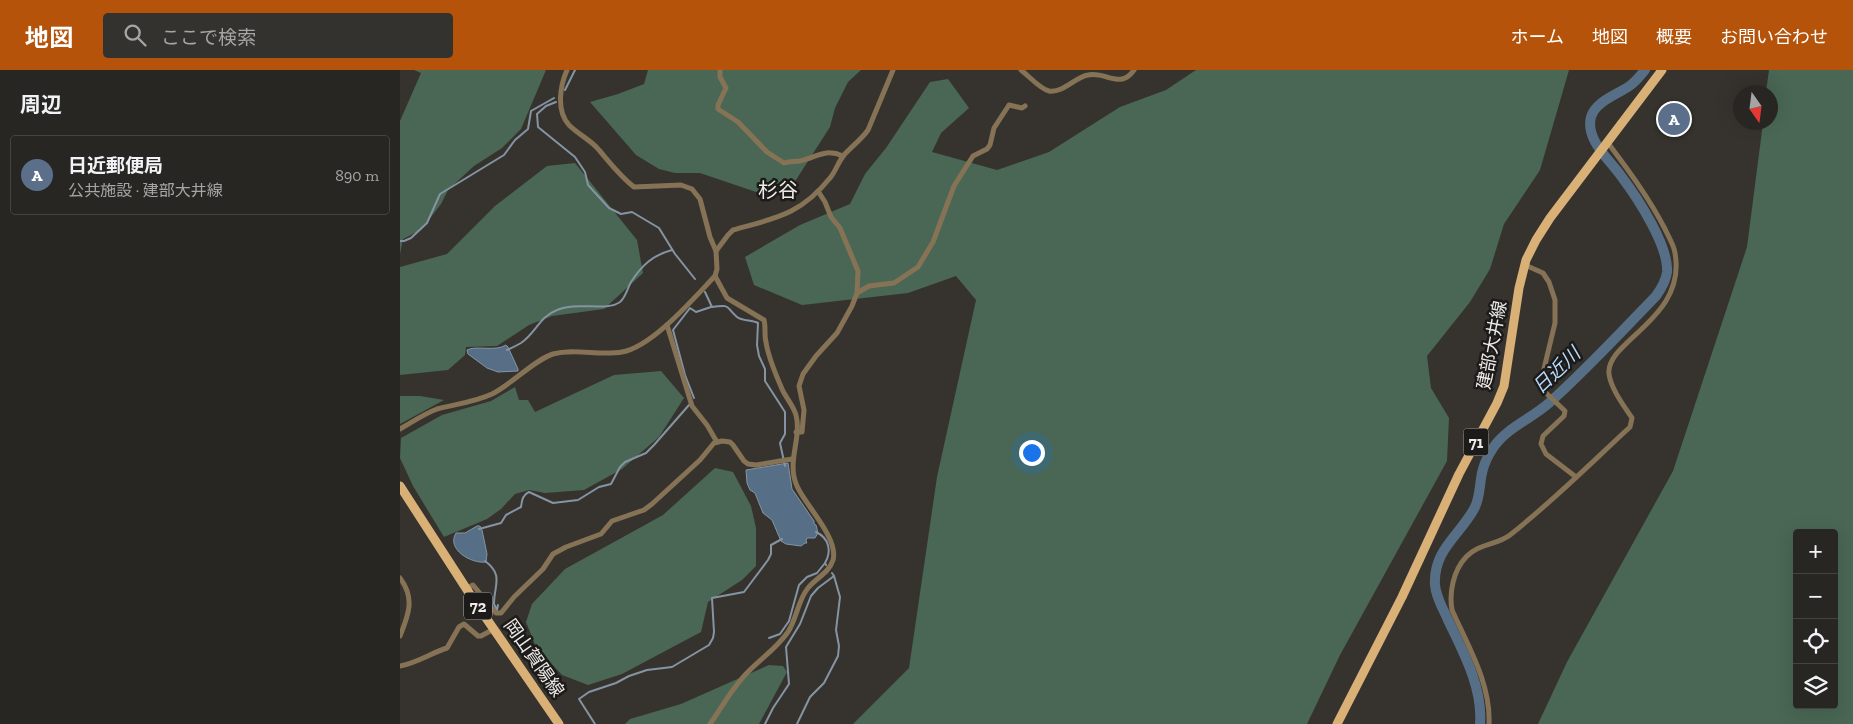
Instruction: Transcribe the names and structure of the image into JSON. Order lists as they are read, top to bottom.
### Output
{
  "streets": {
    "main road": [
      "建部大井線",
      "71",
      "72",
      "岡山賀陽線"
    ]
  },
  "districts": ["杉谷"],
  "water": ["日近川"],
  "north": "bottom",
  "page": {
    "header": "地図",
    "search": "ここで検索",
    "nav": [
      "ホーム",
      "地図",
      "概要",
      "お問い合わせ"
    ],
    "heading": "周辺",
    "pins": "A",
    "list": [
      {
        "mark": "A",
        "name": "日近郵便局",
        "note": "公共施設 · 建部大井線",
        "value": "890 m"
      }
    ],
    "map_buttons": ["+", "−"]
  }
}
